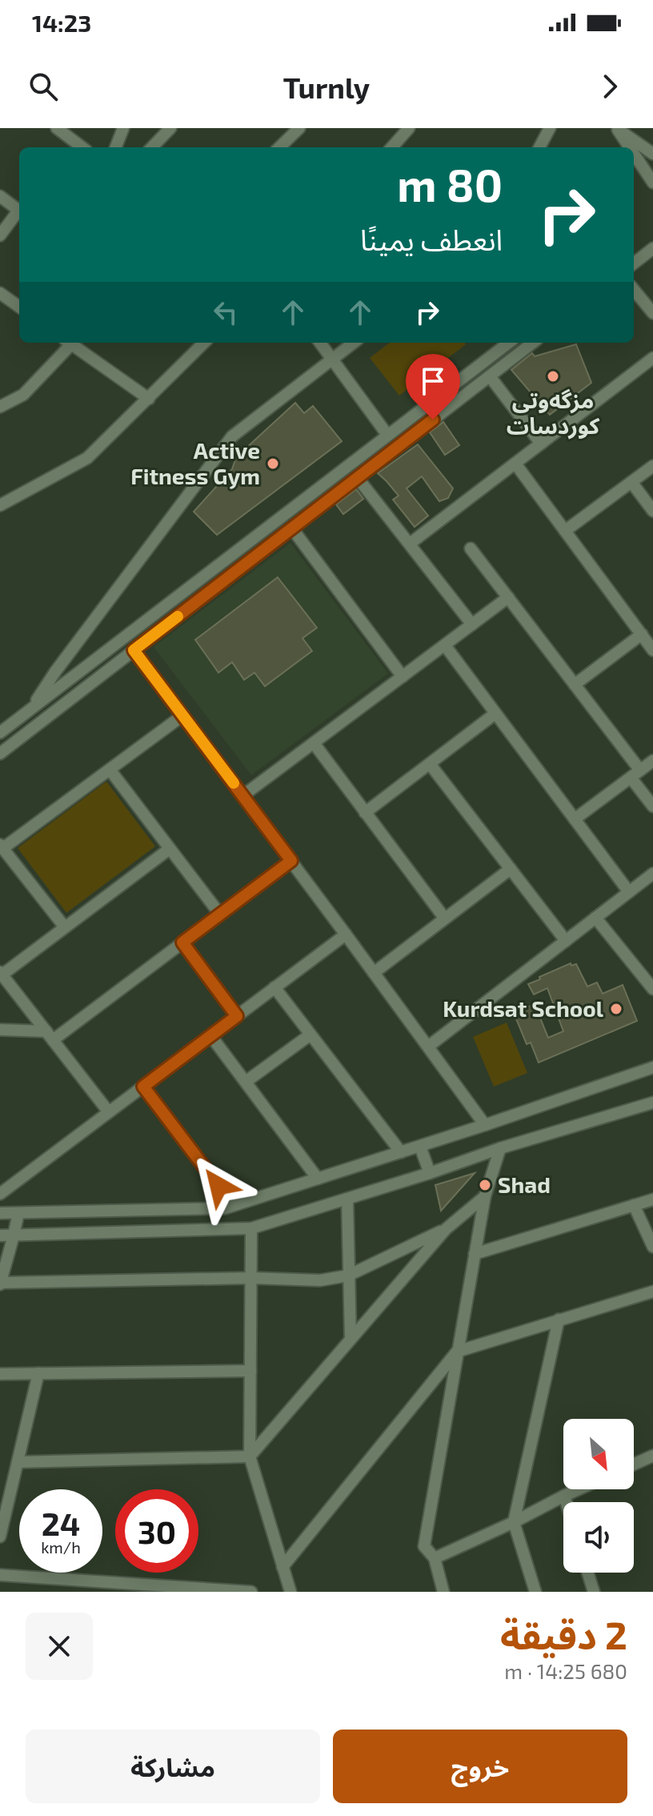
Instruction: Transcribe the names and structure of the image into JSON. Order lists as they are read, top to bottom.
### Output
{
  "places": [
    "مزگەوتی كوردسات",
    "Active Fitness Gym",
    "Kurdsat School",
    "Shad"
  ],
  "north": "bottom right",
  "page": {
    "status": "14:23",
    "header": "Turnly",
    "turn": ["80 m", "انعطف يمينًا"],
    "speed": "24 km/h",
    "limit": "30",
    "heading": ["2 دقيقة", "680 m · 14:25"],
    "buttons": ["خروج", "مشاركة"]
  }
}
